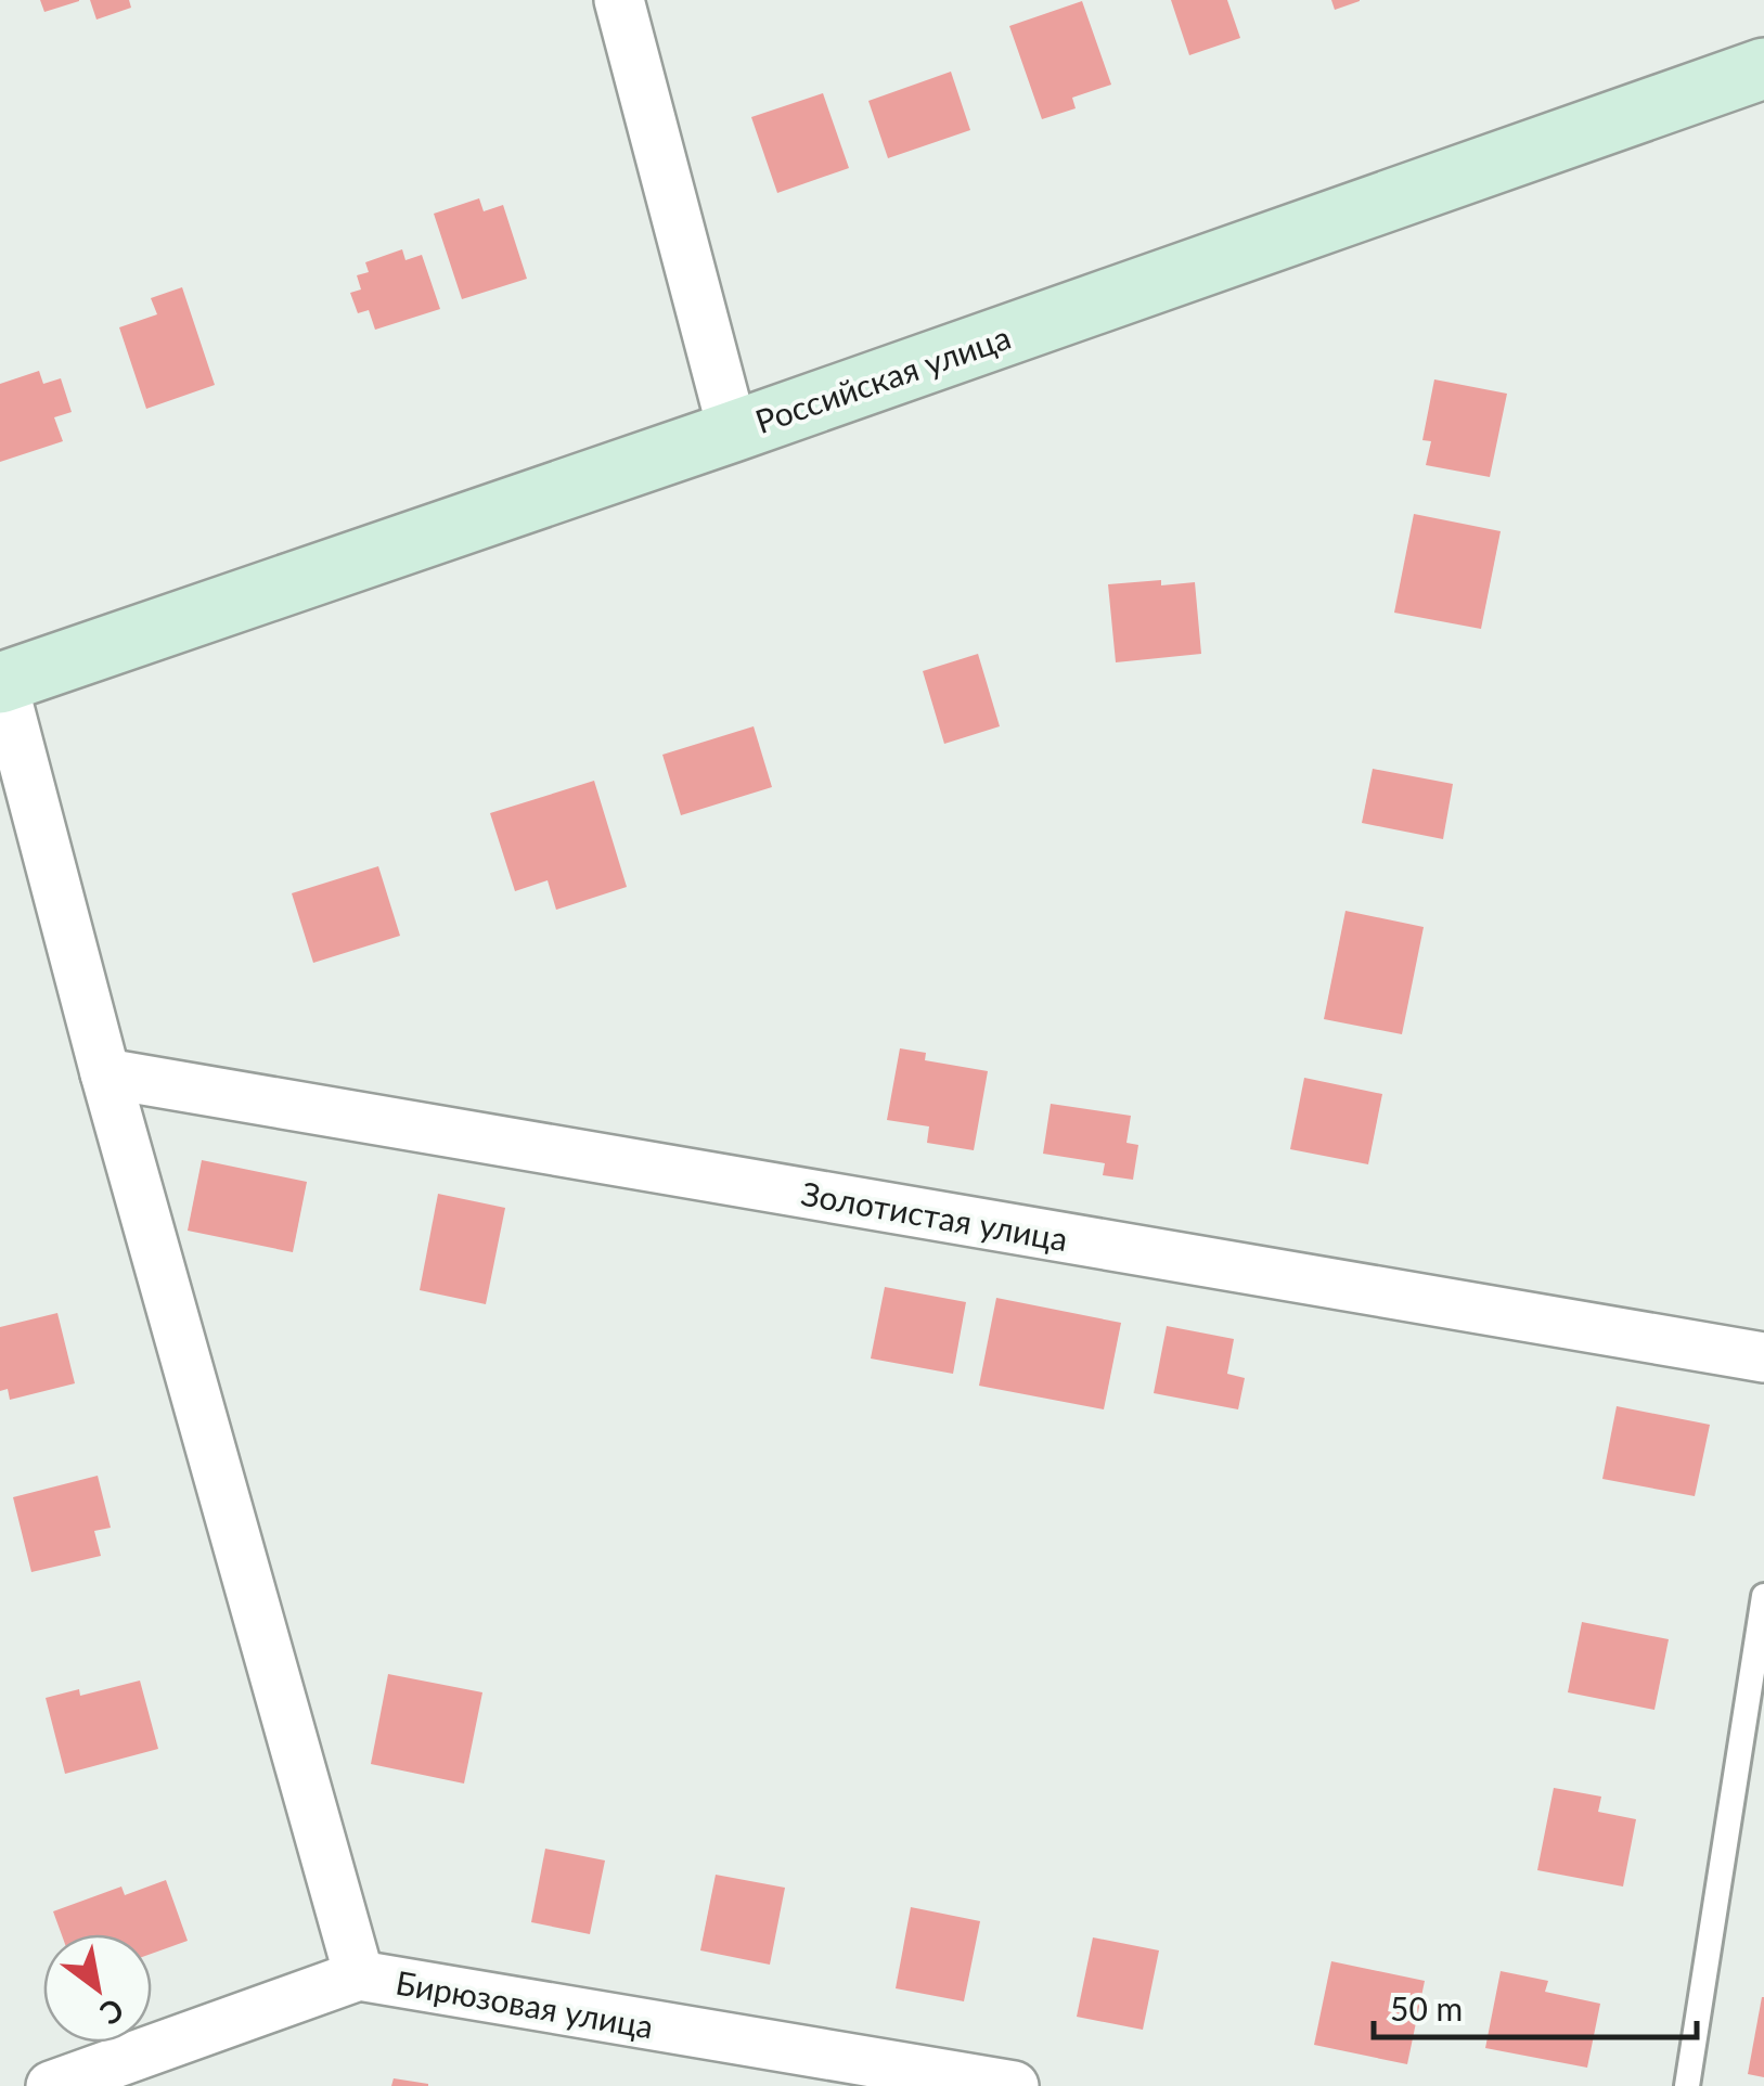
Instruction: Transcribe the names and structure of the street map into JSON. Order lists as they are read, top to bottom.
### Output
{
  "streets": {
    "main road": ["Российская улица"],
    "street": ["Золотистая улица", "Бирюзовая улица"]
  },
  "scale_bar": "50 m",
  "north": "bottom right"
}
